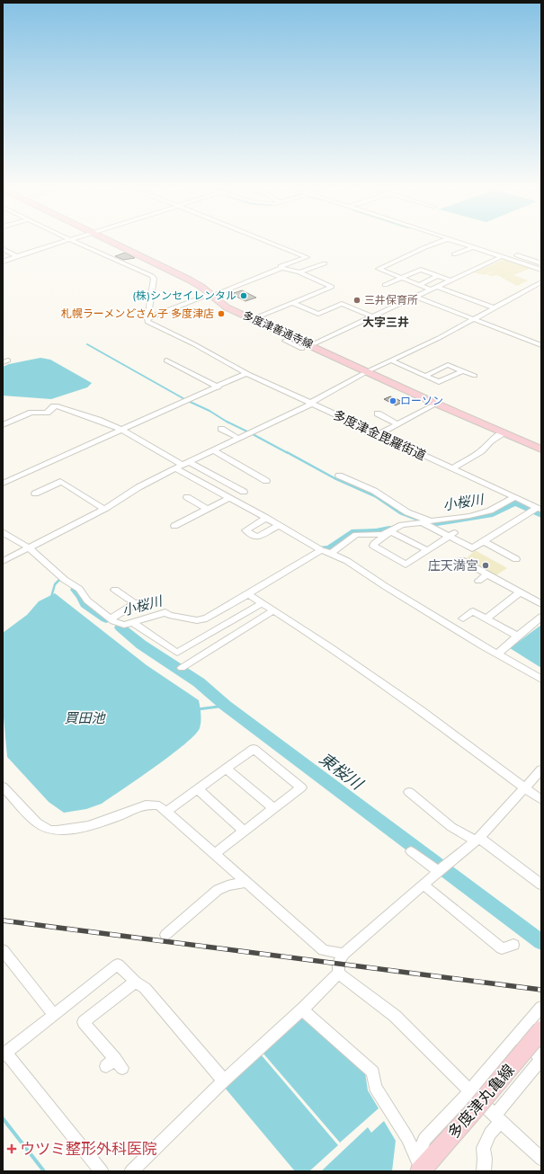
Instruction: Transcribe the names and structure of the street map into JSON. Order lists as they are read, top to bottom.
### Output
{
  "streets": {
    "main road": ["多度津善通寺線", "多度津丸亀線"],
    "street": ["多度津金毘羅街道"]
  },
  "districts": ["大字三井"],
  "water": ["小桜川", "買田池", "東桜川"],
  "places": {
    "other": [
      "(株)シンセイレンタル",
      "三井保育所",
      "札幌ラーメンどさん子 多度津店",
      "ローソン",
      "庄天満宮"
    ],
    "health": ["ウツミ整形外科医院"]
  }
}
